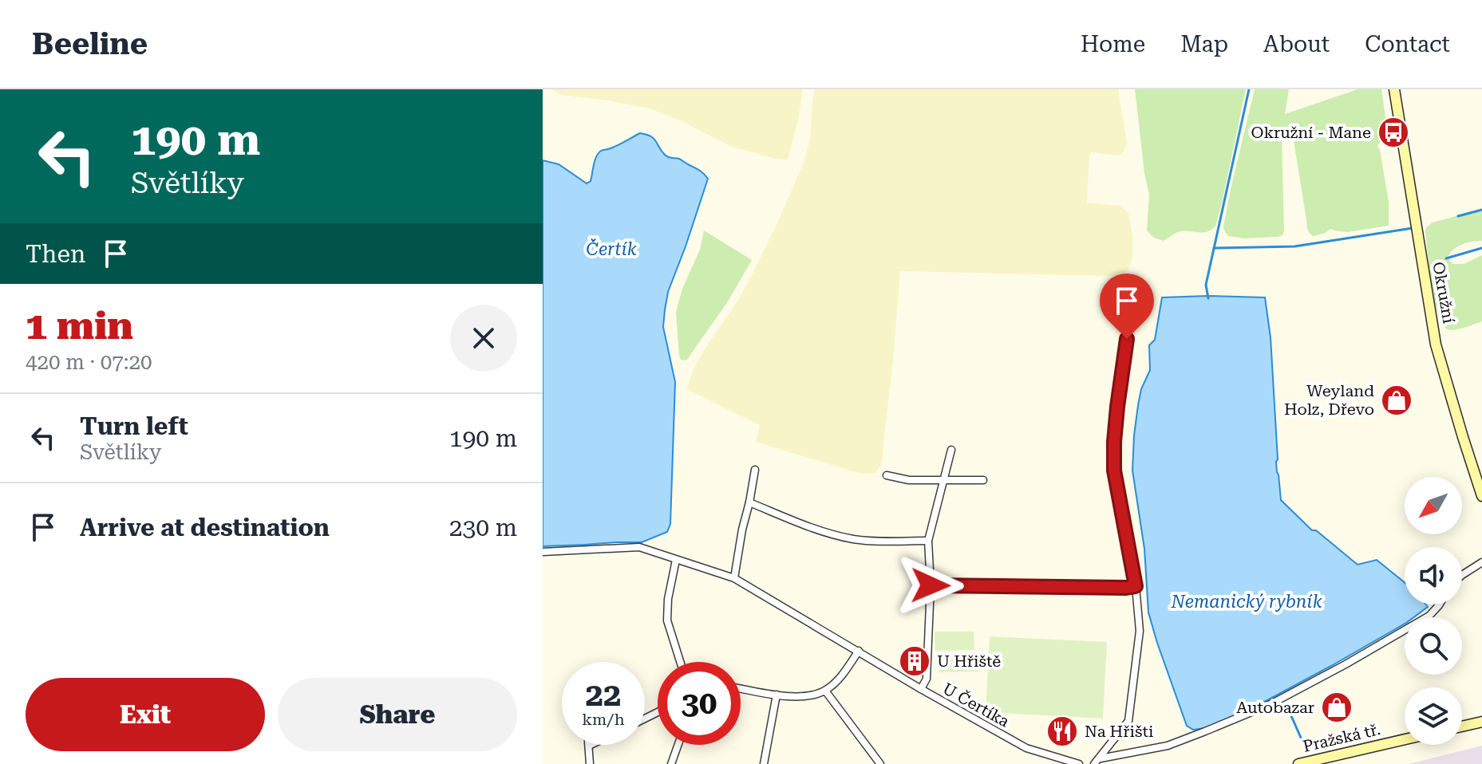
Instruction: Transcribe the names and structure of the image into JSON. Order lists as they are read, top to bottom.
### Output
{
  "streets": {
    "main road": ["Okružní", "Pražská tř."],
    "street": ["U Čertíka"]
  },
  "water": ["Čertík", "Nemanický rybník"],
  "places": {
    "bus stop": ["Okružní - Mane"],
    "shop": ["Weyland Holz, Dřevo", "Autobazar"],
    "building": ["U Hřiště"],
    "restaurant": ["Na Hřišti"]
  },
  "north": "bottom left",
  "page": {
    "header": "Beeline",
    "nav": [
      "Home",
      "Map",
      "About",
      "Contact"
    ],
    "turn": ["190 m", "Světlíky"],
    "then": "Then",
    "heading": ["1 min", "420 m · 07:20"],
    "list": [
      {
        "name": "Turn left",
        "note": "Světlíky",
        "value": "190 m"
      },
      {
        "name": "Arrive at destination",
        "value": "230 m"
      }
    ],
    "speed": "22 km/h",
    "limit": "30",
    "buttons": ["Exit", "Share"]
  }
}
